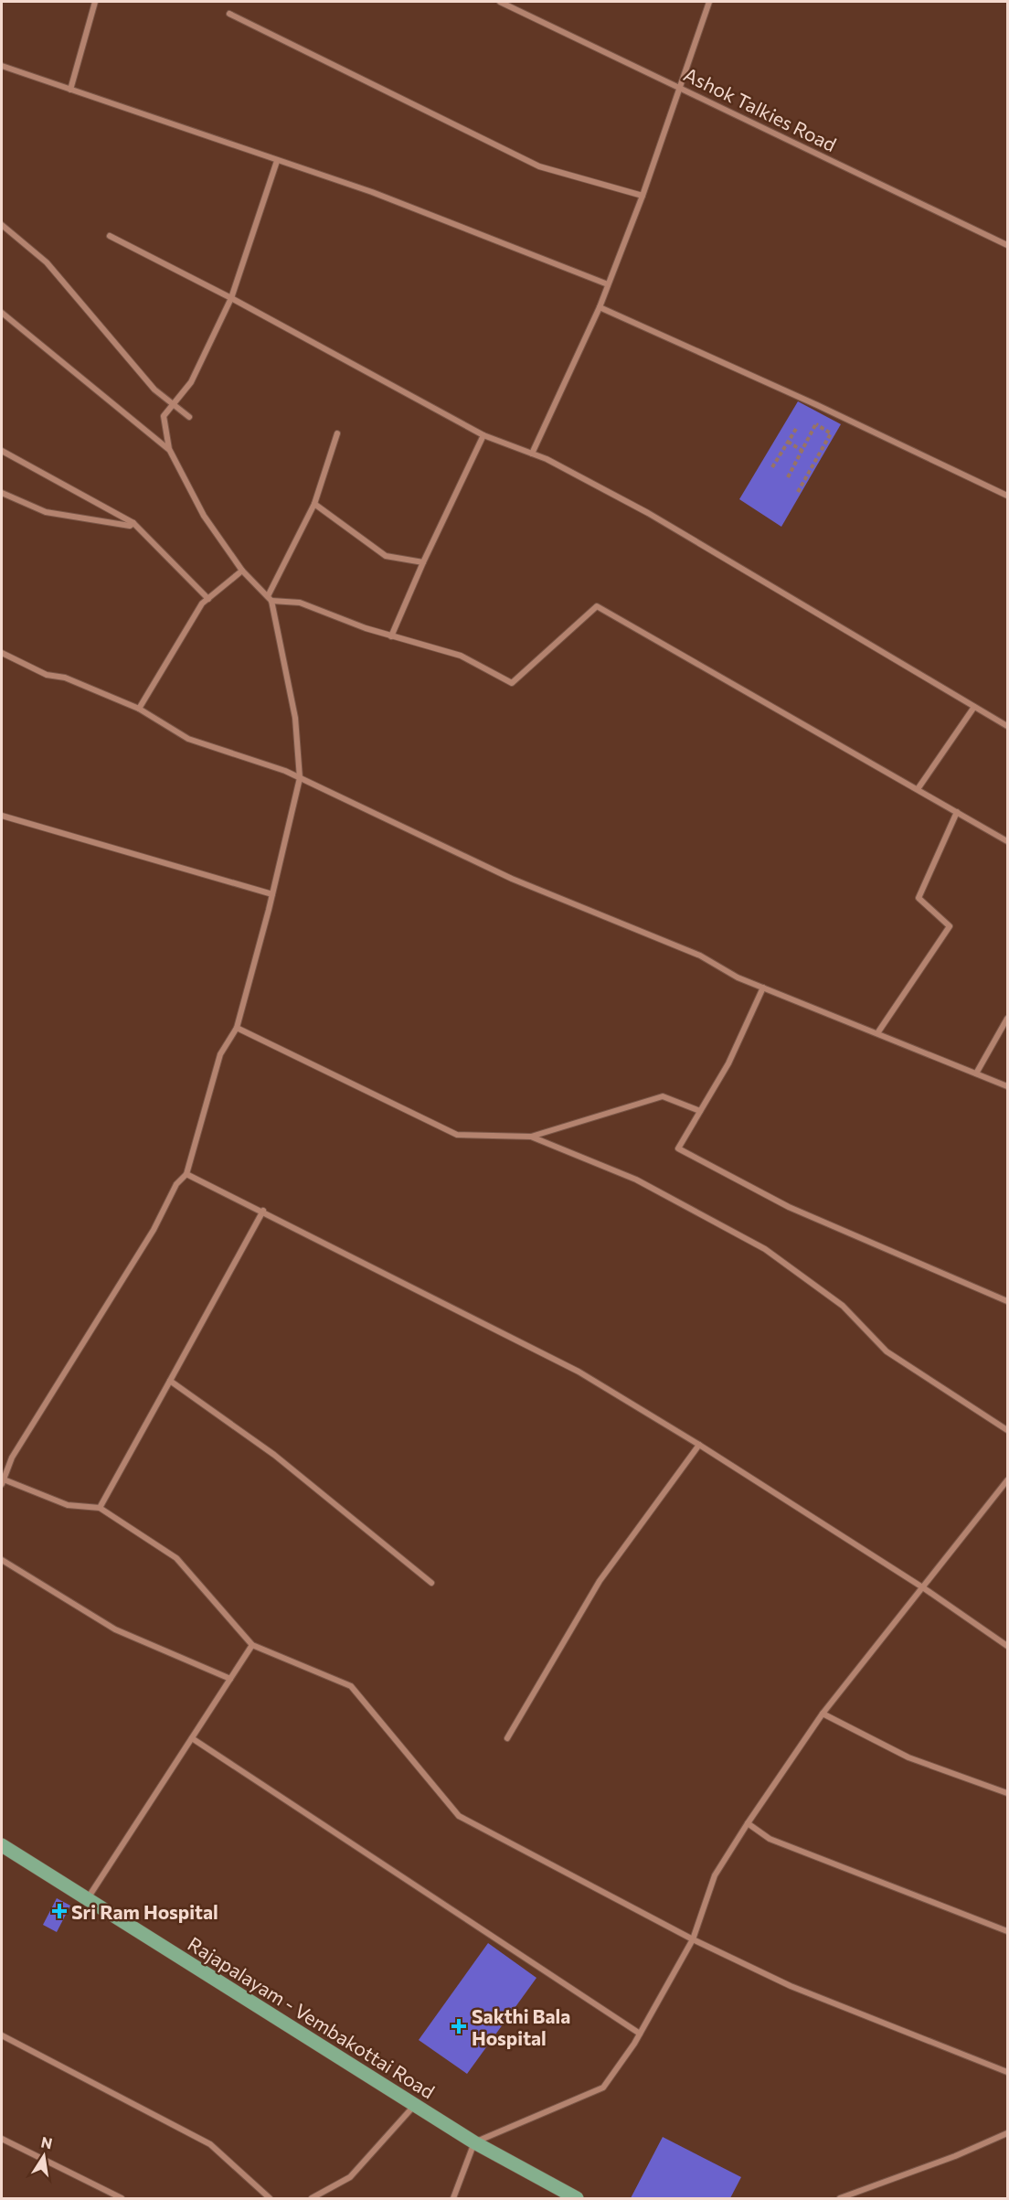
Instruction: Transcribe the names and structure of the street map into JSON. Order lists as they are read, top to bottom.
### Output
{
  "streets": {
    "main road": ["Rajapalayam - Vembakottai Road"],
    "street": ["Ashok Talkies Road"]
  },
  "places": {
    "health": ["Sri Ram Hospital", "Sakthi Bala Hospital"]
  },
  "north": "top"
}
